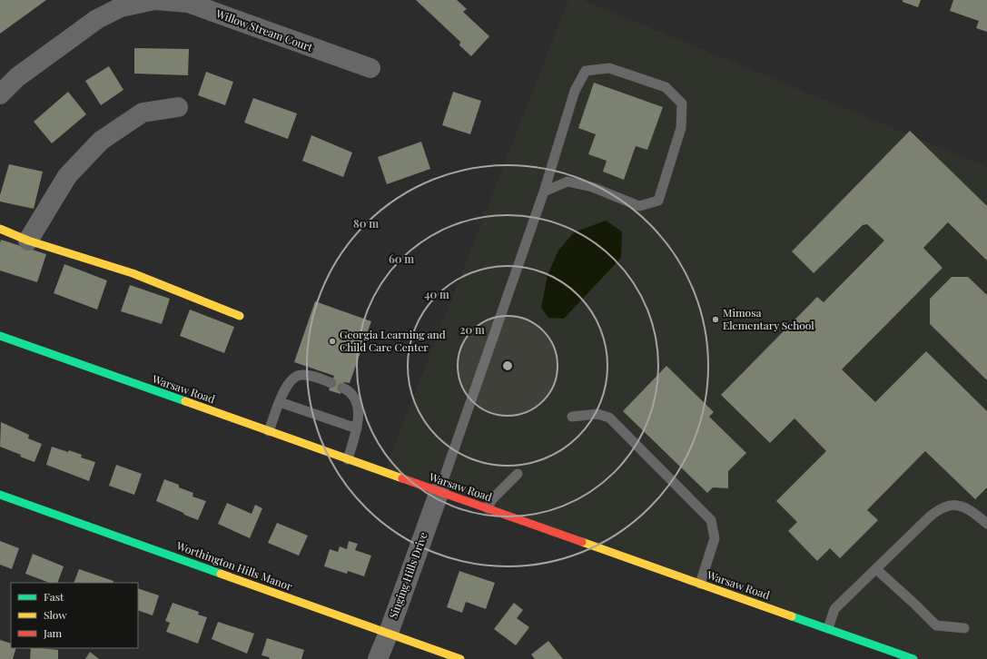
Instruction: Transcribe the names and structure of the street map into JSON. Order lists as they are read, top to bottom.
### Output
{
  "streets": {
    "street": [
      "Willow Stream Court",
      "Warsaw Road",
      "Worthington Hills Manor",
      "Singing Hills Drive"
    ]
  },
  "crossings": [
    ["Warsaw Road", "Singing Hills Drive"],
    ["Worthington Hills Manor", "Singing Hills Drive"]
  ],
  "places": ["Mimosa Elementary School", "Georgia Learning and Child Care Center"],
  "legend": ["Fast", "Slow", "Jam"],
  "rings": [
    "80 m",
    "60 m",
    "40 m",
    "20 m"
  ]
}
